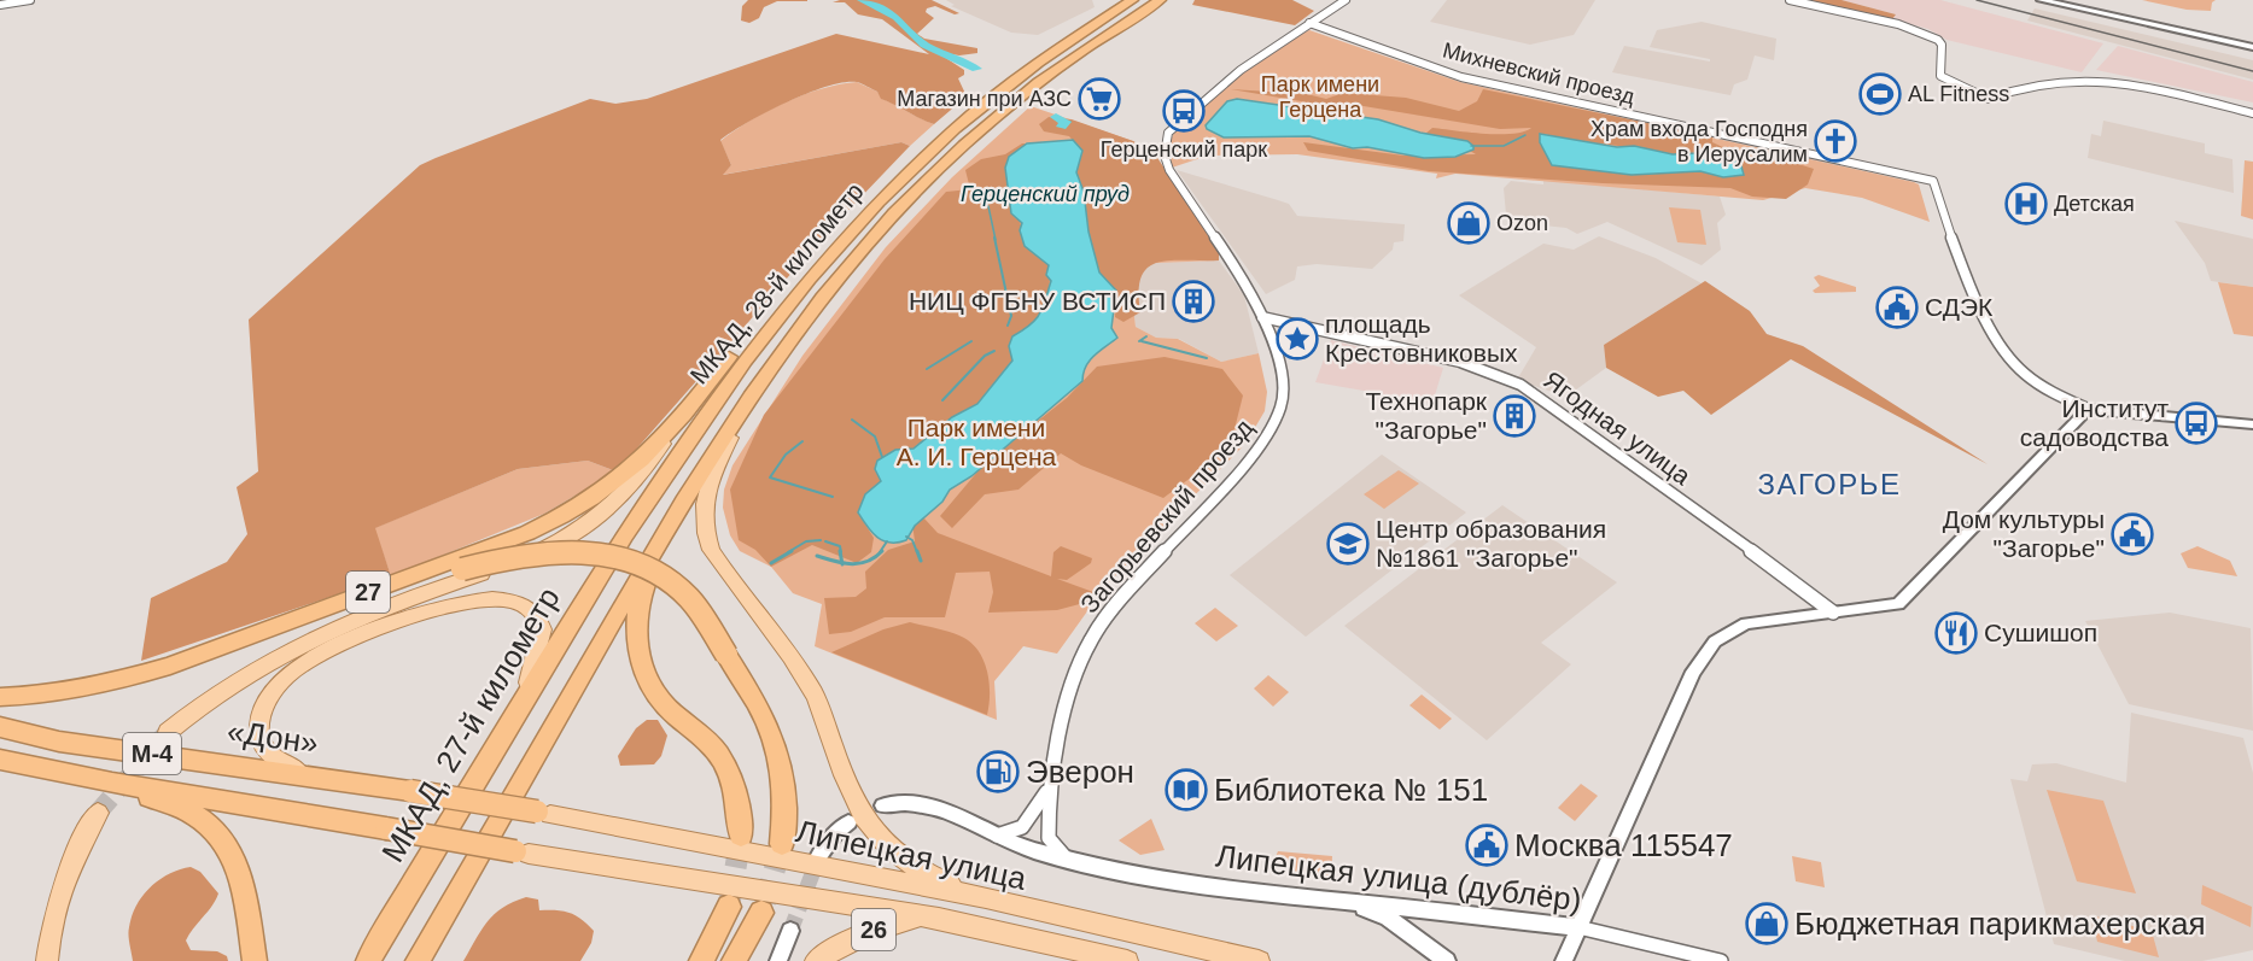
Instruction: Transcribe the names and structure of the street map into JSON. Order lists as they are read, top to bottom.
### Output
{
  "streets": {
    "highway": [
      "МКАД, 28-й километр",
      "27",
      "МКАД, 27-й километр",
      "«Дон»",
      "М-4"
    ],
    "main road": ["Липецкая улица", "26"],
    "street": [
      "Михневский проезд",
      "Ягодная улица",
      "Загорьевский проезд",
      "Липецкая улица (дублёр)"
    ]
  },
  "crossings": [
    ["Михневский проезд", "Загорьевский проезд"],
    ["МКАД, 28-й километр", "27"],
    ["МКАД, 28-й километр", "МКАД, 27-й километр"],
    ["Ягодная улица", "Загорьевский проезд"],
    ["«Дон»", "Липецкая улица"]
  ],
  "districts": ["ЗАГОРЬЕ"],
  "water": ["Герценский пруд"],
  "parks": ["Парк имени Герцена", "Парк имени А. И. Герцена"],
  "places": {
    "sports": ["AL Fitness"],
    "supermarket": ["Магазин при АЗС"],
    "bus stop": ["Герценский парк", "Институт садоводства"],
    "church": ["Храм входа Господня в Иерусалим"],
    "hospital": ["Детская"],
    "shop": ["Ozon", "Бюджетная парикмахерская"],
    "building": ["НИЦ ФГБНУ ВСТИСП", "Технопарк \"Загорье\""],
    "public building": ["СДЭК", "Дом культуры \"Загорье\"", "Москва 115547"],
    "place": ["площадь Крестовниковых"],
    "school or university": ["Центр образования №1861 \"Загорье\""],
    "restaurant": ["Сушишоп"],
    "fuel station": ["Эверон"],
    "library": ["Библиотека № 151"]
  }
}
